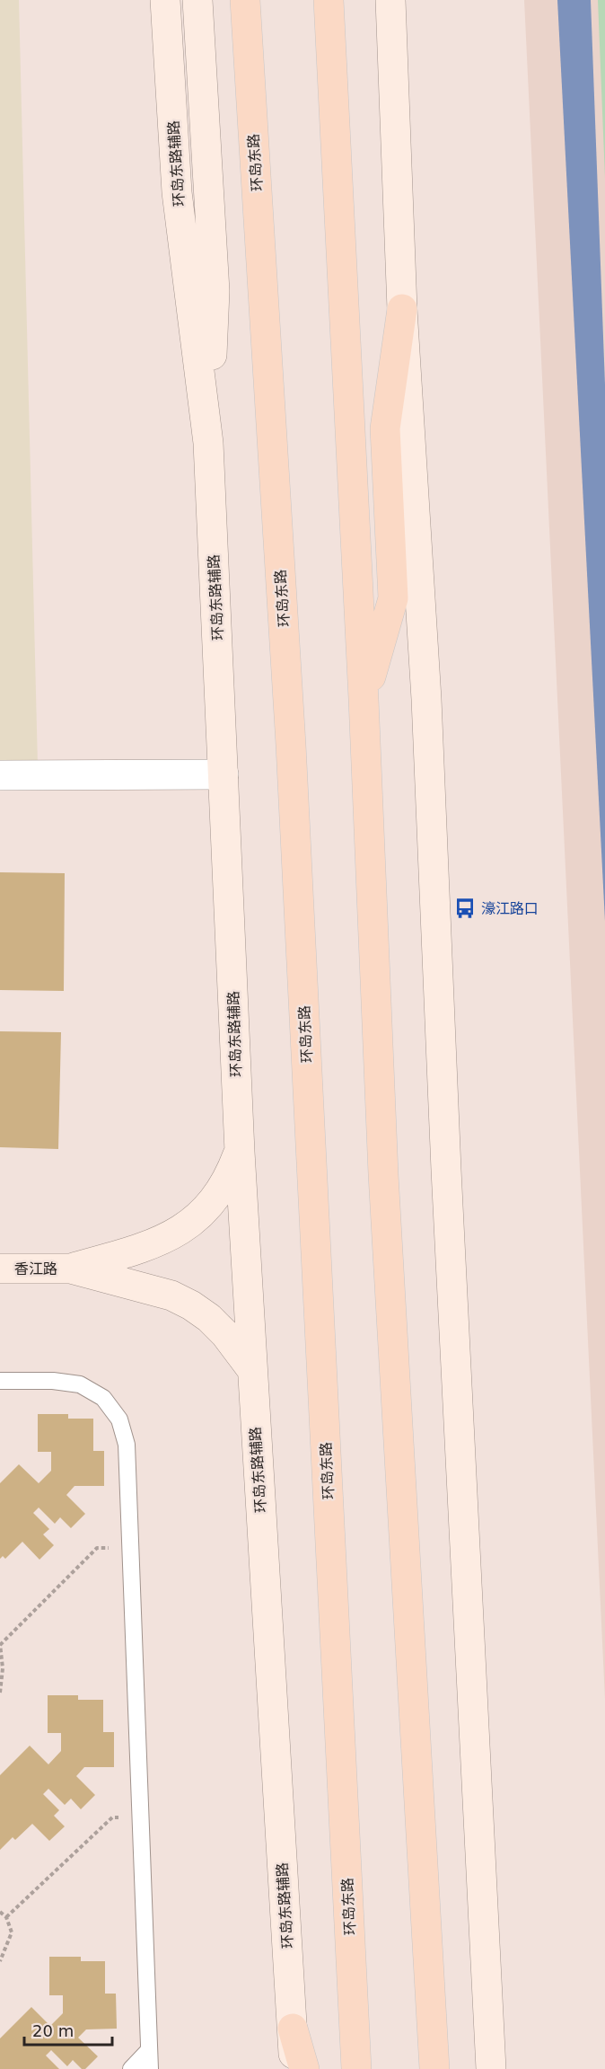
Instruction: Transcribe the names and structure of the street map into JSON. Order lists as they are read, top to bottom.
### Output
{
  "streets": {
    "main road": ["环岛东路", "环岛东路辅路", "香江路"]
  },
  "places": {
    "bus stop": ["濠江路口"]
  },
  "scale_bar": "20 m"
}
